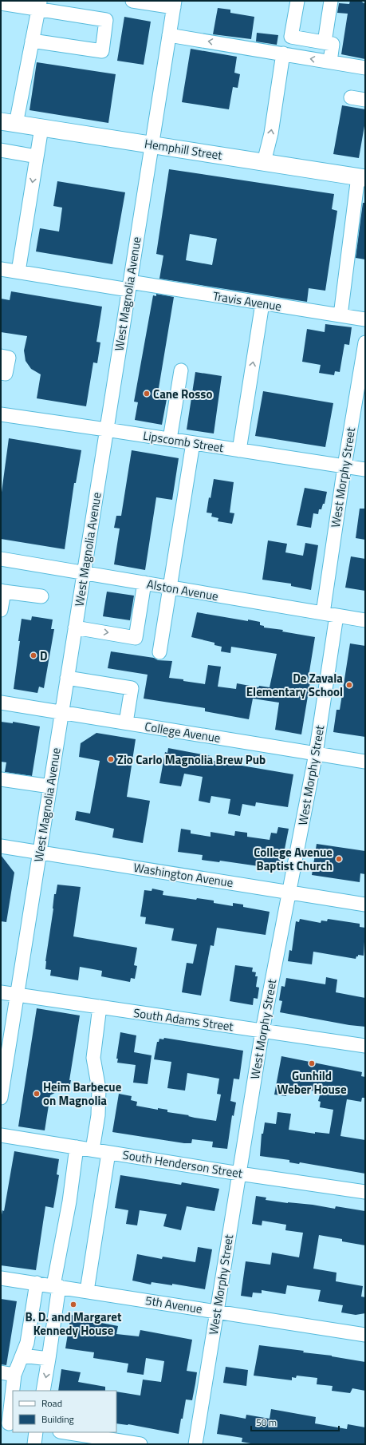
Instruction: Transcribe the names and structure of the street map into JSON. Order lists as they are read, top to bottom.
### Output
{
  "streets": {
    "main road": ["Hemphill Street"],
    "street": [
      "West Magnolia Avenue",
      "Travis Avenue",
      "Lipscomb Street",
      "West Morphy Street",
      "Alston Avenue",
      "College Avenue",
      "Washington Avenue",
      "South Adams Street",
      "South Henderson Street",
      "5th Avenue"
    ]
  },
  "crossings": [
    ["Hemphill Street", "West Magnolia Avenue"],
    ["West Magnolia Avenue", "Travis Avenue"],
    ["West Magnolia Avenue", "Lipscomb Street"],
    ["West Magnolia Avenue", "Alston Avenue"],
    ["West Magnolia Avenue", "College Avenue"],
    ["West Magnolia Avenue", "Washington Avenue"],
    ["West Magnolia Avenue", "South Adams Street"],
    ["Lipscomb Street", "West Morphy Street"],
    ["West Morphy Street", "Alston Avenue"],
    ["West Morphy Street", "College Avenue"],
    ["West Morphy Street", "Washington Avenue"],
    ["West Morphy Street", "South Adams Street"],
    ["West Morphy Street", "South Henderson Street"],
    ["West Morphy Street", "5th Avenue"]
  ],
  "places": [
    "Cane Rosso",
    "D",
    "De Zavala Elementary School",
    "Zio Carlo Magnolia Brew Pub",
    "College Avenue Baptist Church",
    "Gunhild Weber House",
    "Heim Barbecue on Magnolia",
    "B. D. and Margaret Kennedy House"
  ],
  "legend": ["Road", "Building"],
  "scale_bar": "50 m"
}
